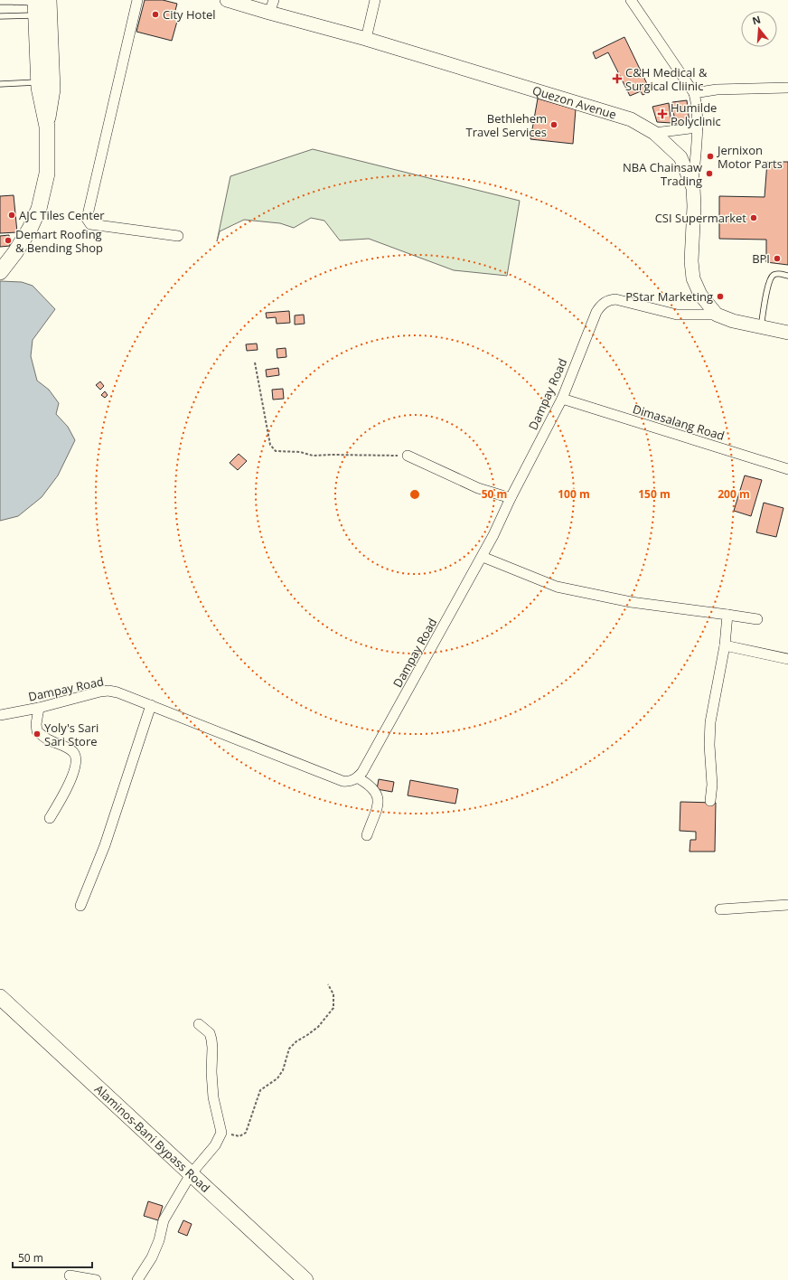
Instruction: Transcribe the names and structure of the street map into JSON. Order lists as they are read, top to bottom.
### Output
{
  "streets": {
    "main road": ["Quezon Avenue", "Alaminos-Bani Bypass Road"],
    "street": ["Dampay Road", "Dimasalang Road"]
  },
  "crossings": [
    ["Quezon Avenue", "Dampay Road"],
    ["Dampay Road", "Dimasalang Road"]
  ],
  "places": {
    "other": [
      "City Hotel",
      "Bethlehem Travel Services",
      "Jernixon Motor Parts",
      "NBA Chainsaw Trading",
      "AJC Tiles Center",
      "CSI Supermarket",
      "Demart Roofing & Bending Shop",
      "BPI",
      "PStar Marketing",
      "Yoly's Sari Sari Store"
    ],
    "health": ["C&H Medical & Surgical Cliinic", "Humilde Polyclinic"]
  },
  "scale_bar": "50 m",
  "north": "top",
  "rings": [
    "50 m",
    "100 m",
    "150 m",
    "200 m"
  ]
}
